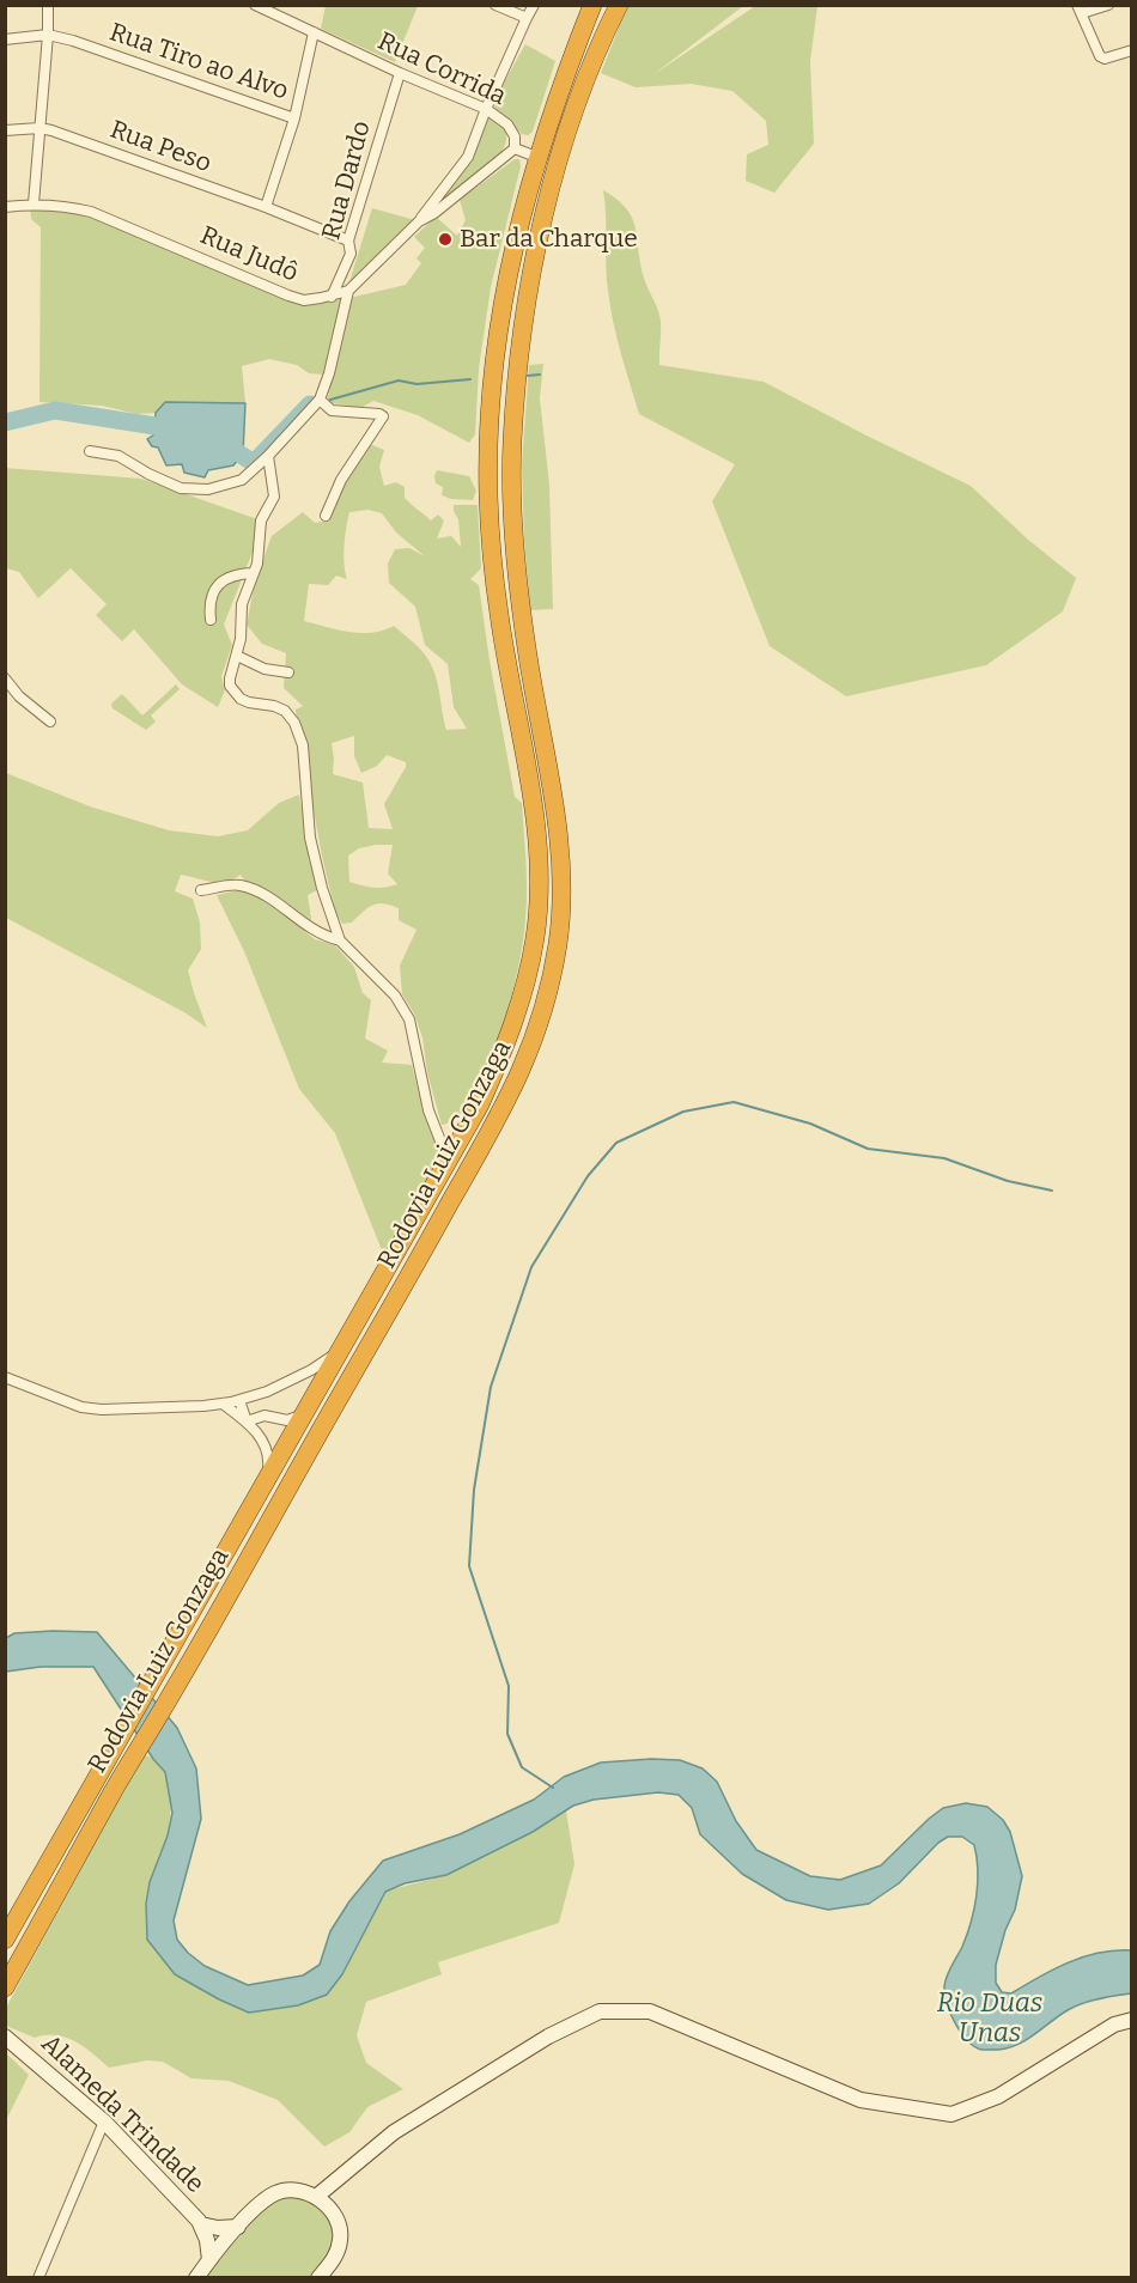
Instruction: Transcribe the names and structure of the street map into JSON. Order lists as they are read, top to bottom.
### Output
{
  "streets": {
    "highway": ["Rodovia Luiz Gonzaga"],
    "main road": ["Alameda Trindade"],
    "street": [
      "Rua Tiro ao Alvo",
      "Rua Corrida",
      "Rua Peso",
      "Rua Dardo",
      "Rua Judô"
    ]
  },
  "crossings": [
    ["Rua Corrida", "Rua Dardo"],
    ["Rua Corrida", "Rua Judô"],
    ["Rua Peso", "Rua Dardo"],
    ["Rua Dardo", "Rua Judô"]
  ],
  "water": ["Rio Duas Unas"],
  "places": ["Bar da Charque"]
}
